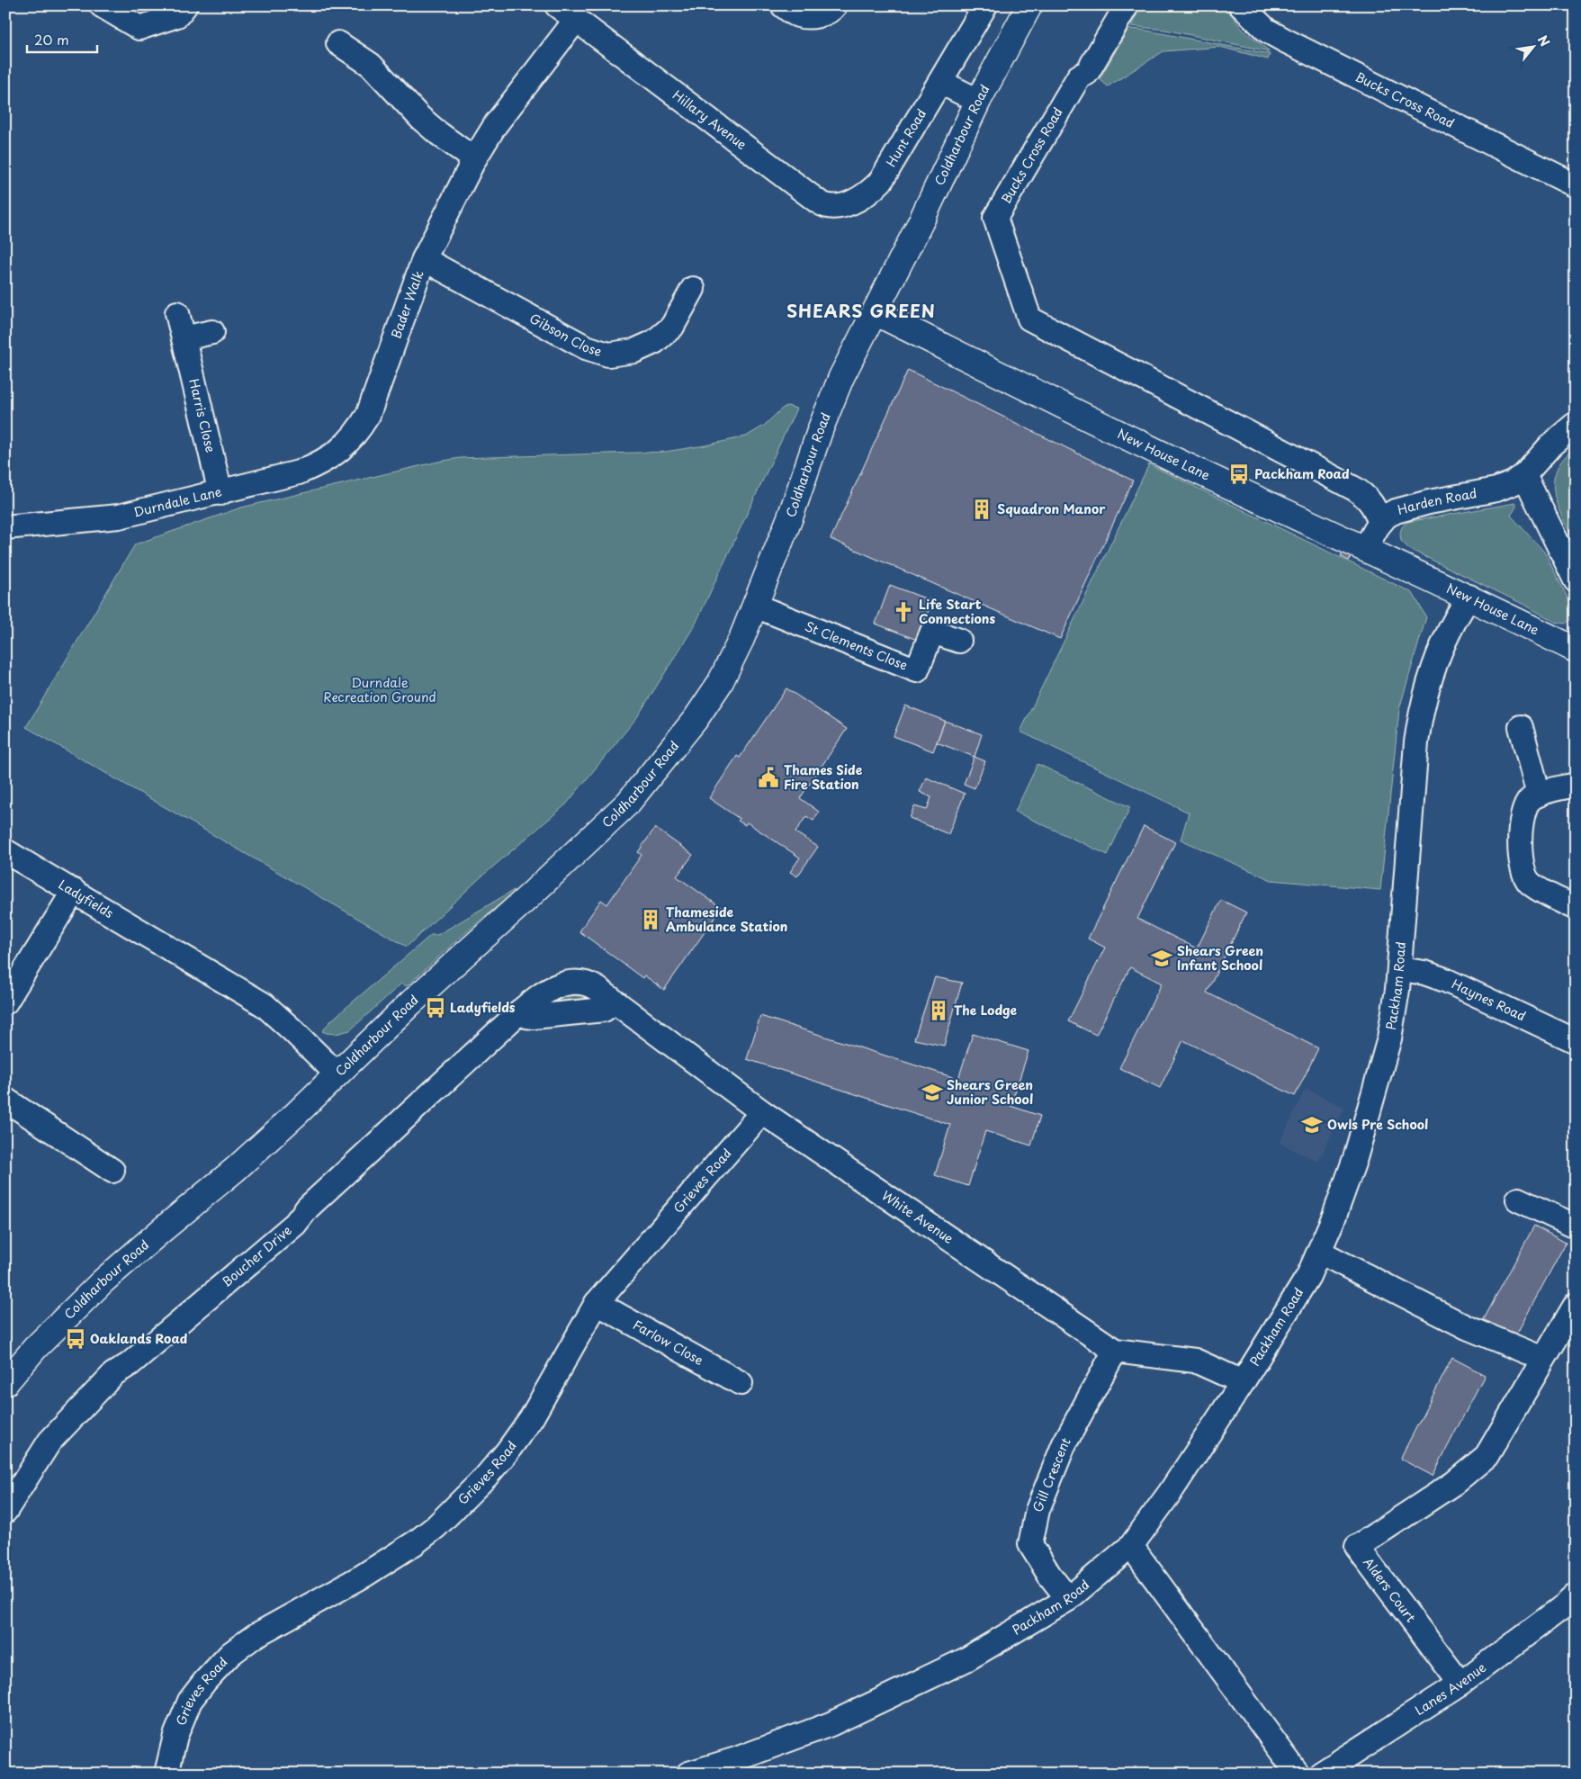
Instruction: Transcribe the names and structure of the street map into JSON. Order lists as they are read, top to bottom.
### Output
{
  "streets": {
    "street": [
      "Bucks Cross Road",
      "Hillary Avenue",
      "Coldharbour Road",
      "Hunt Road",
      "Bader Walk",
      "Gibson Close",
      "Harris Close",
      "New House Lane",
      "Harden Road",
      "Durndale Lane",
      "St Clements Close",
      "Ladyfields",
      "Packham Road",
      "Haynes Road",
      "Grieves Road",
      "White Avenue",
      "Boucher Drive",
      "Farlow Close",
      "Gill Crescent",
      "Alders Court",
      "Lanes Avenue"
    ]
  },
  "crossings": [
    ["Bucks Cross Road", "Harden Road"],
    ["Hillary Avenue", "Hunt Road"],
    ["Hillary Avenue", "Bader Walk"],
    ["Coldharbour Road", "New House Lane"],
    ["Coldharbour Road", "St Clements Close"],
    ["Coldharbour Road", "Ladyfields"],
    ["Bader Walk", "Gibson Close"],
    ["Bader Walk", "Durndale Lane"],
    ["Harris Close", "Durndale Lane"],
    ["New House Lane", "Harden Road"],
    ["New House Lane", "Packham Road"],
    ["Packham Road", "Haynes Road"],
    ["Packham Road", "White Avenue"],
    ["Packham Road", "Gill Crescent"],
    ["Grieves Road", "White Avenue"],
    ["Grieves Road", "Farlow Close"],
    ["White Avenue", "Boucher Drive"],
    ["White Avenue", "Gill Crescent"],
    ["Alders Court", "Lanes Avenue"]
  ],
  "districts": ["SHEARS GREEN"],
  "parks": ["Durndale Recreation Ground"],
  "places": {
    "bus stop": ["Packham Road", "Ladyfields", "Oaklands Road"],
    "building": ["Squadron Manor", "Thameside Ambulance Station", "The Lodge"],
    "church": ["Life Start Connections"],
    "public building": ["Thames Side Fire Station"],
    "school or university": ["Shears Green Infant School", "Shears Green Junior School", "Owls Pre School"]
  },
  "scale_bar": "20 m",
  "north": "top right"
}
